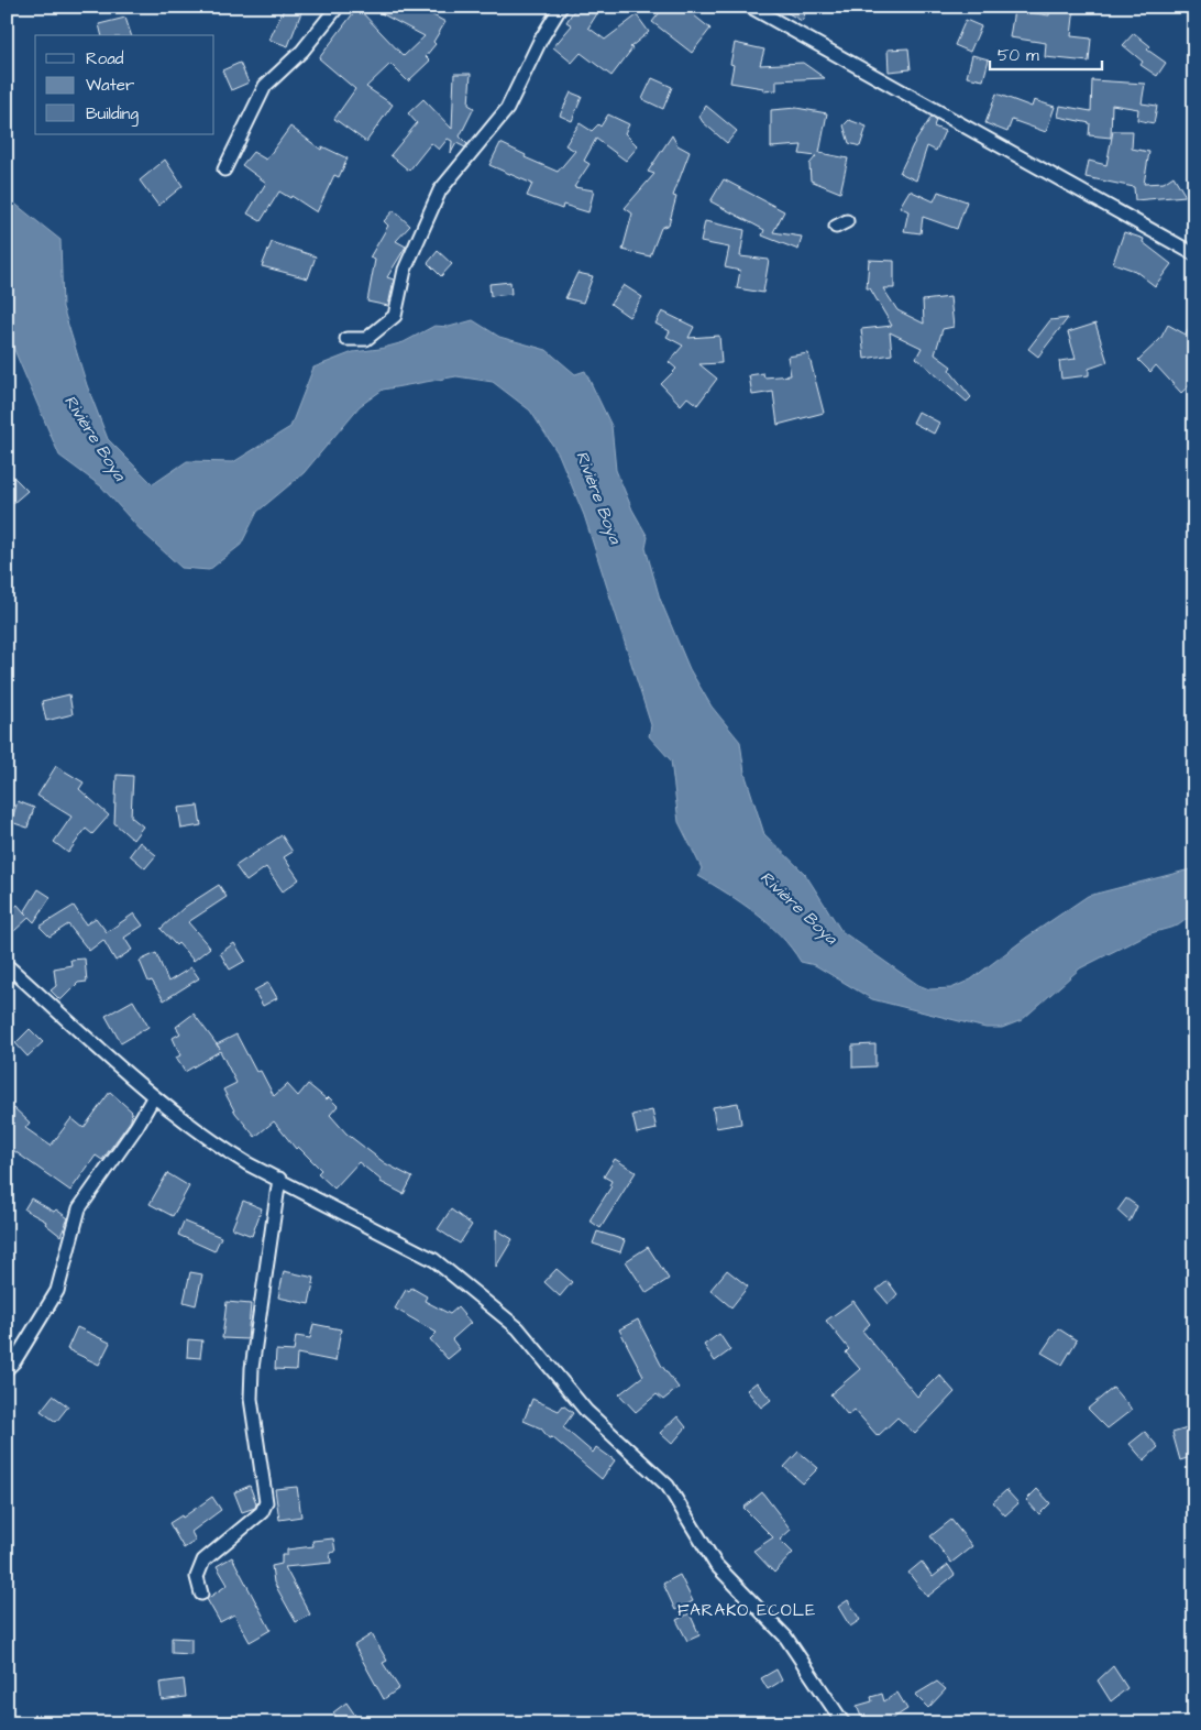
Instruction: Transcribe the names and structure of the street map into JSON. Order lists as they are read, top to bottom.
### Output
{
  "districts": ["FARAKO ECOLE"],
  "water": ["Rivière Boya"],
  "legend": ["Road", "Water", "Building"],
  "scale_bar": "50 m"
}
